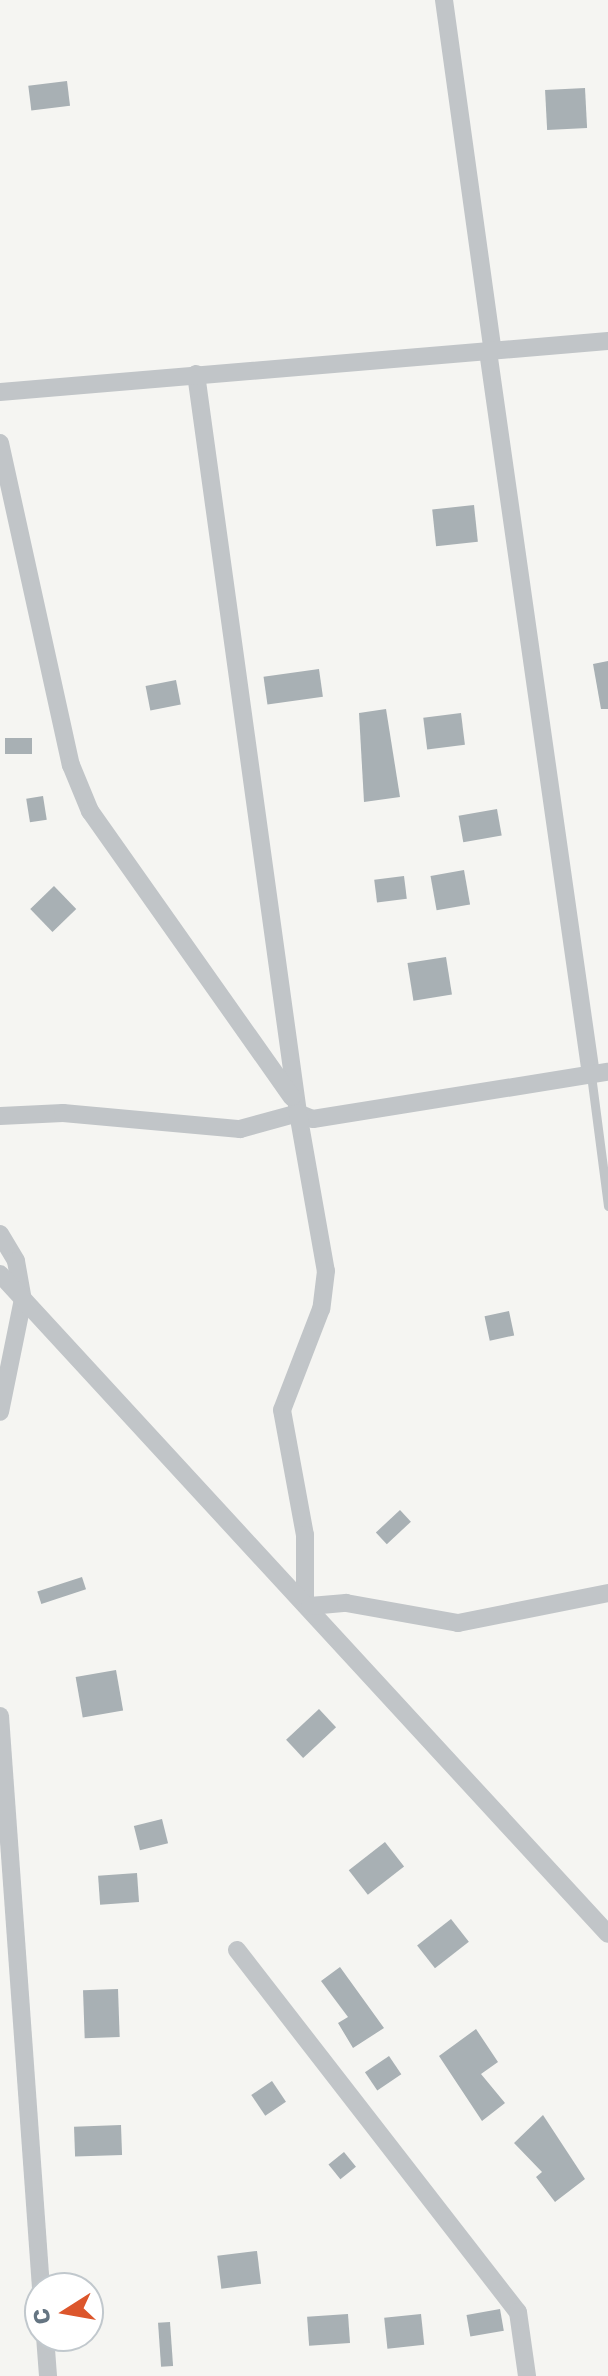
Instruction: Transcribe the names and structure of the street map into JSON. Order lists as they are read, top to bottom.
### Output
{
  "north": "left"
}
